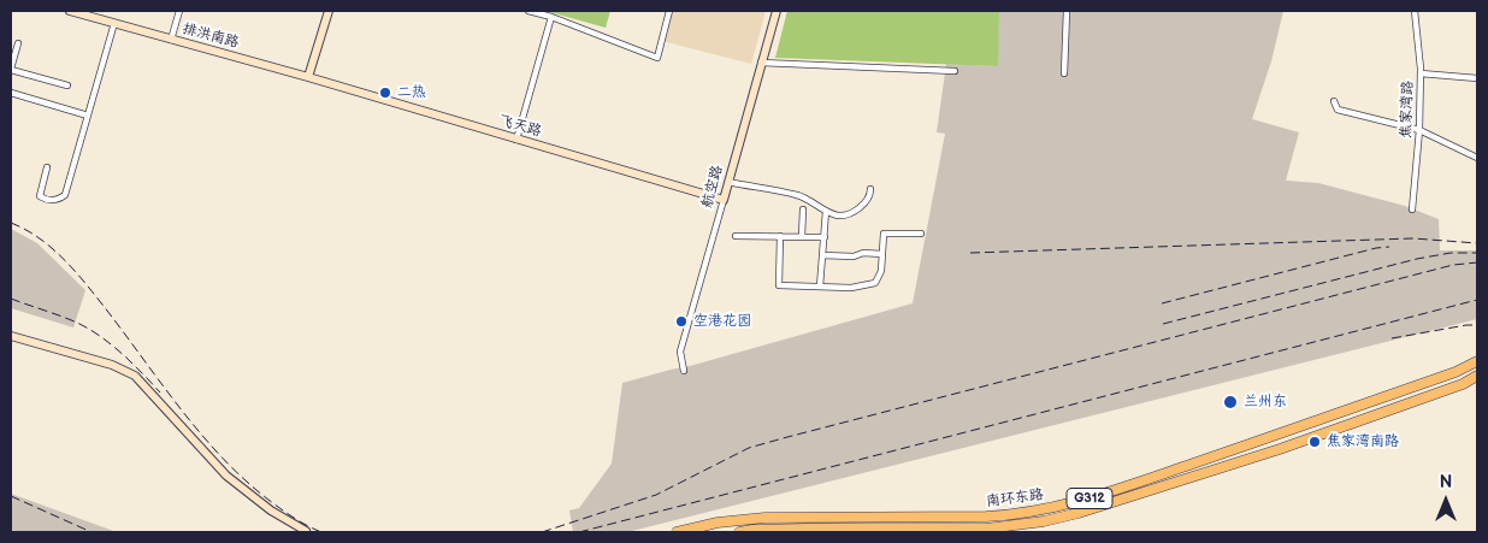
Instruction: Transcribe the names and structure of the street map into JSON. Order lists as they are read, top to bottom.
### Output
{
  "streets": {
    "highway": ["南环东路", "G312"],
    "street": [
      "排洪南路",
      "焦家湾路",
      "飞天路",
      "航空路"
    ]
  },
  "crossings": [
    ["排洪南路", "飞天路"],
    ["飞天路", "航空路"]
  ],
  "places": [
    "二热",
    "空港花园",
    "兰州东",
    "焦家湾南路"
  ],
  "north": "top"
}
